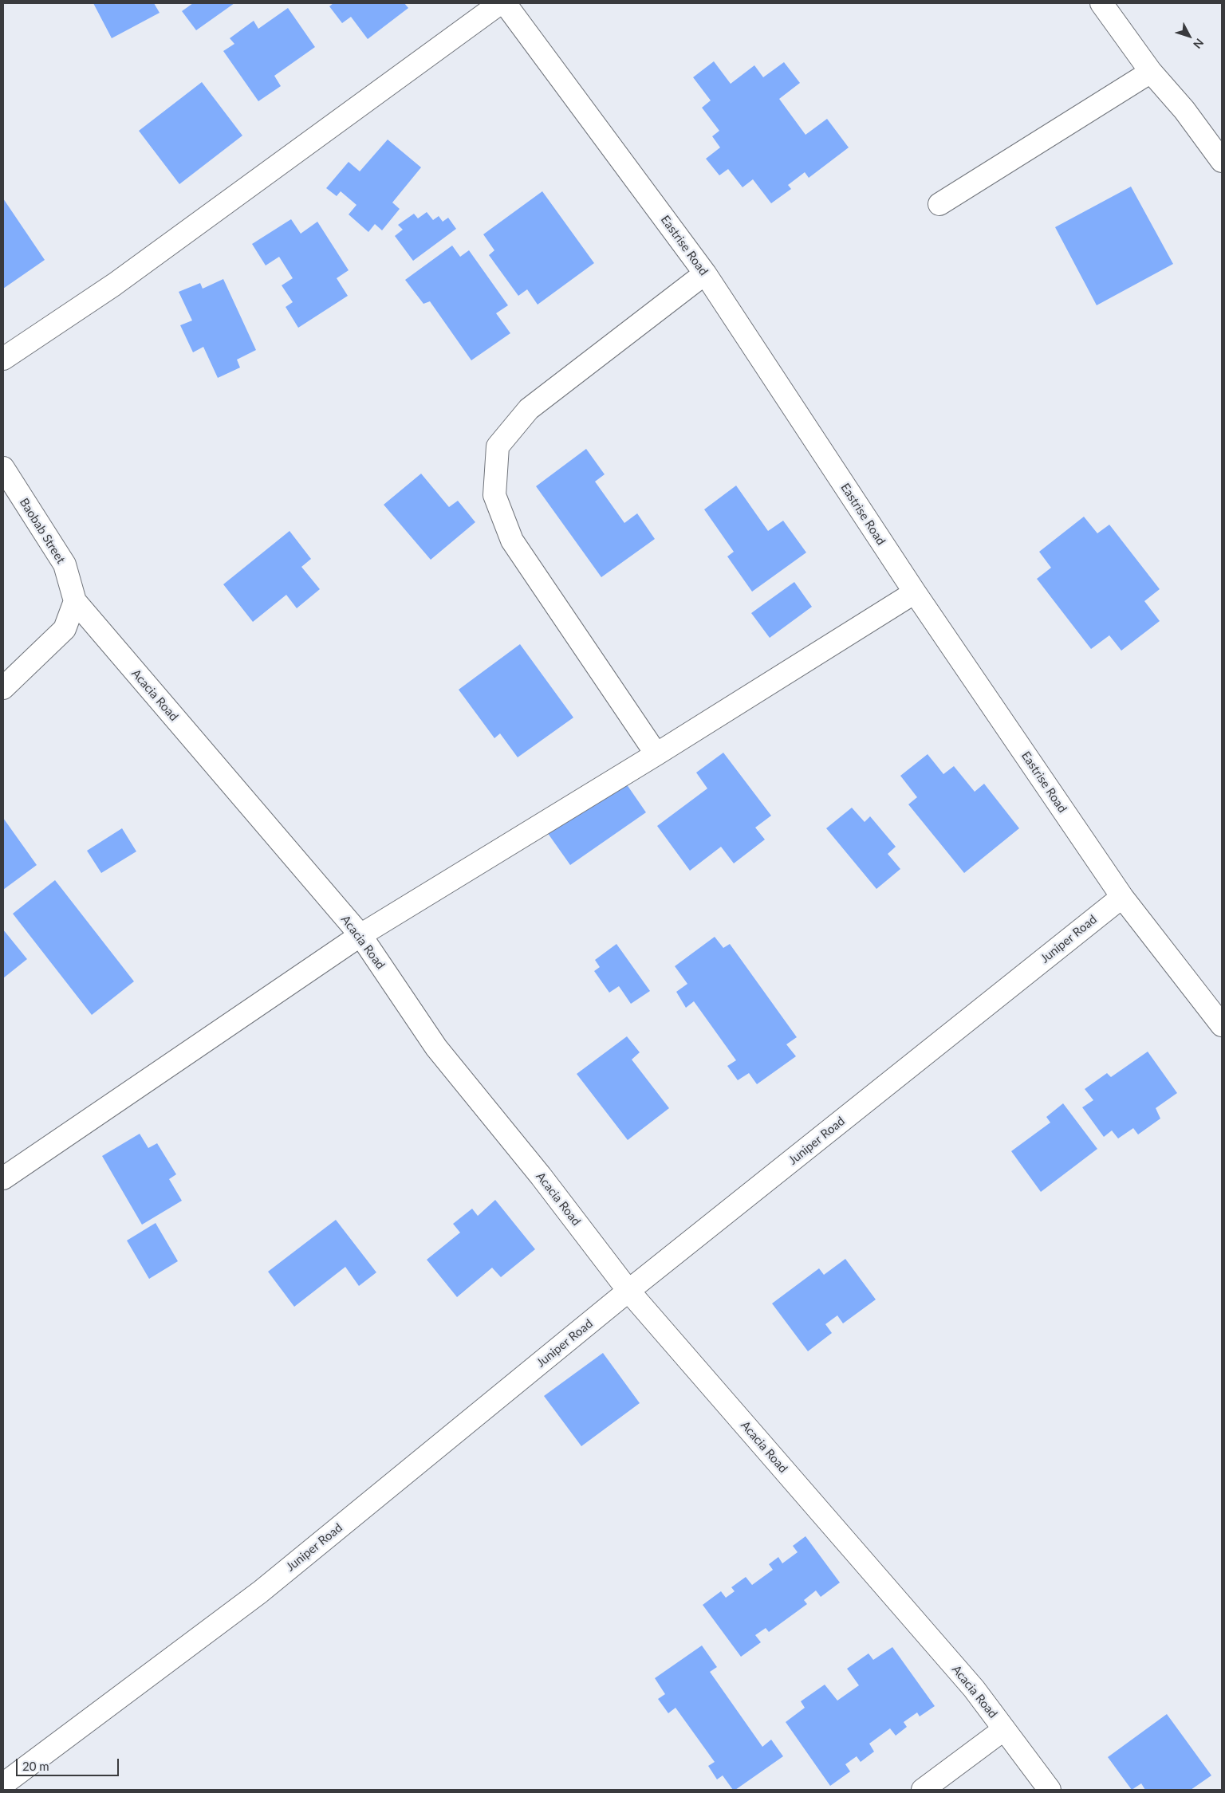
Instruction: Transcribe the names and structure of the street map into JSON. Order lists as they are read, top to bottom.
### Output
{
  "streets": {
    "street": [
      "Eastrise Road",
      "Baobab Street",
      "Acacia Road",
      "Juniper Road"
    ]
  },
  "crossings": [
    ["Eastrise Road", "Juniper Road"],
    ["Baobab Street", "Acacia Road"],
    ["Acacia Road", "Juniper Road"]
  ],
  "scale_bar": "20 m",
  "north": "bottom right"
}
